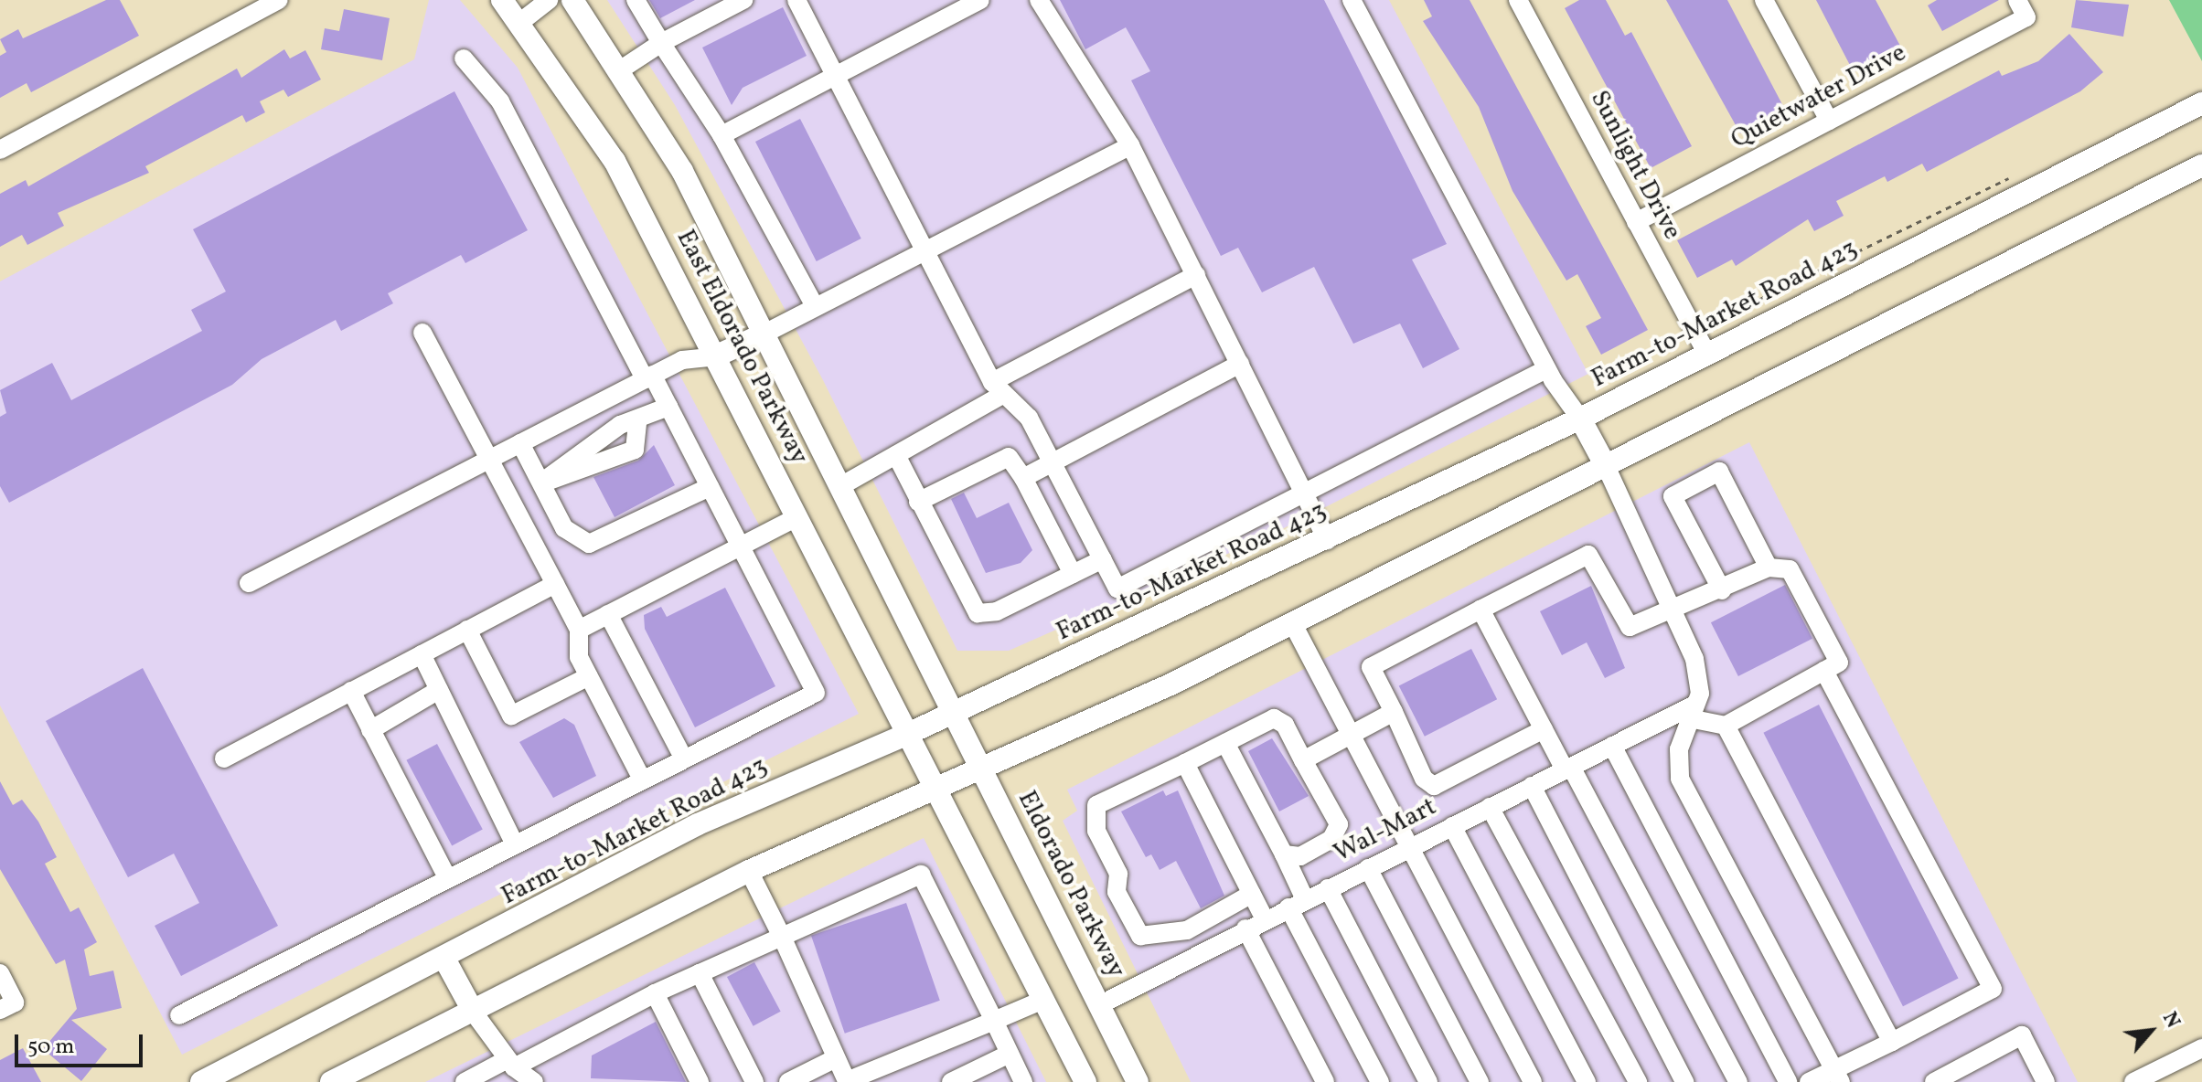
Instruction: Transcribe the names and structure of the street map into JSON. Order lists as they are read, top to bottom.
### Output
{
  "streets": {
    "main road": ["Farm-to-Market Road 423", "East Eldorado Parkway", "Eldorado Parkway"],
    "street": ["Quietwater Drive", "Sunlight Drive", "Wal-Mart"]
  },
  "crossings": [
    ["Quietwater Drive", "Sunlight Drive"],
    ["Sunlight Drive", "Farm-to-Market Road 423"],
    ["Farm-to-Market Road 423", "East Eldorado Parkway"],
    ["Farm-to-Market Road 423", "Eldorado Parkway"],
    ["East Eldorado Parkway", "Eldorado Parkway"],
    ["Wal-Mart", "Eldorado Parkway"]
  ],
  "scale_bar": "50 m",
  "north": "top right"
}
